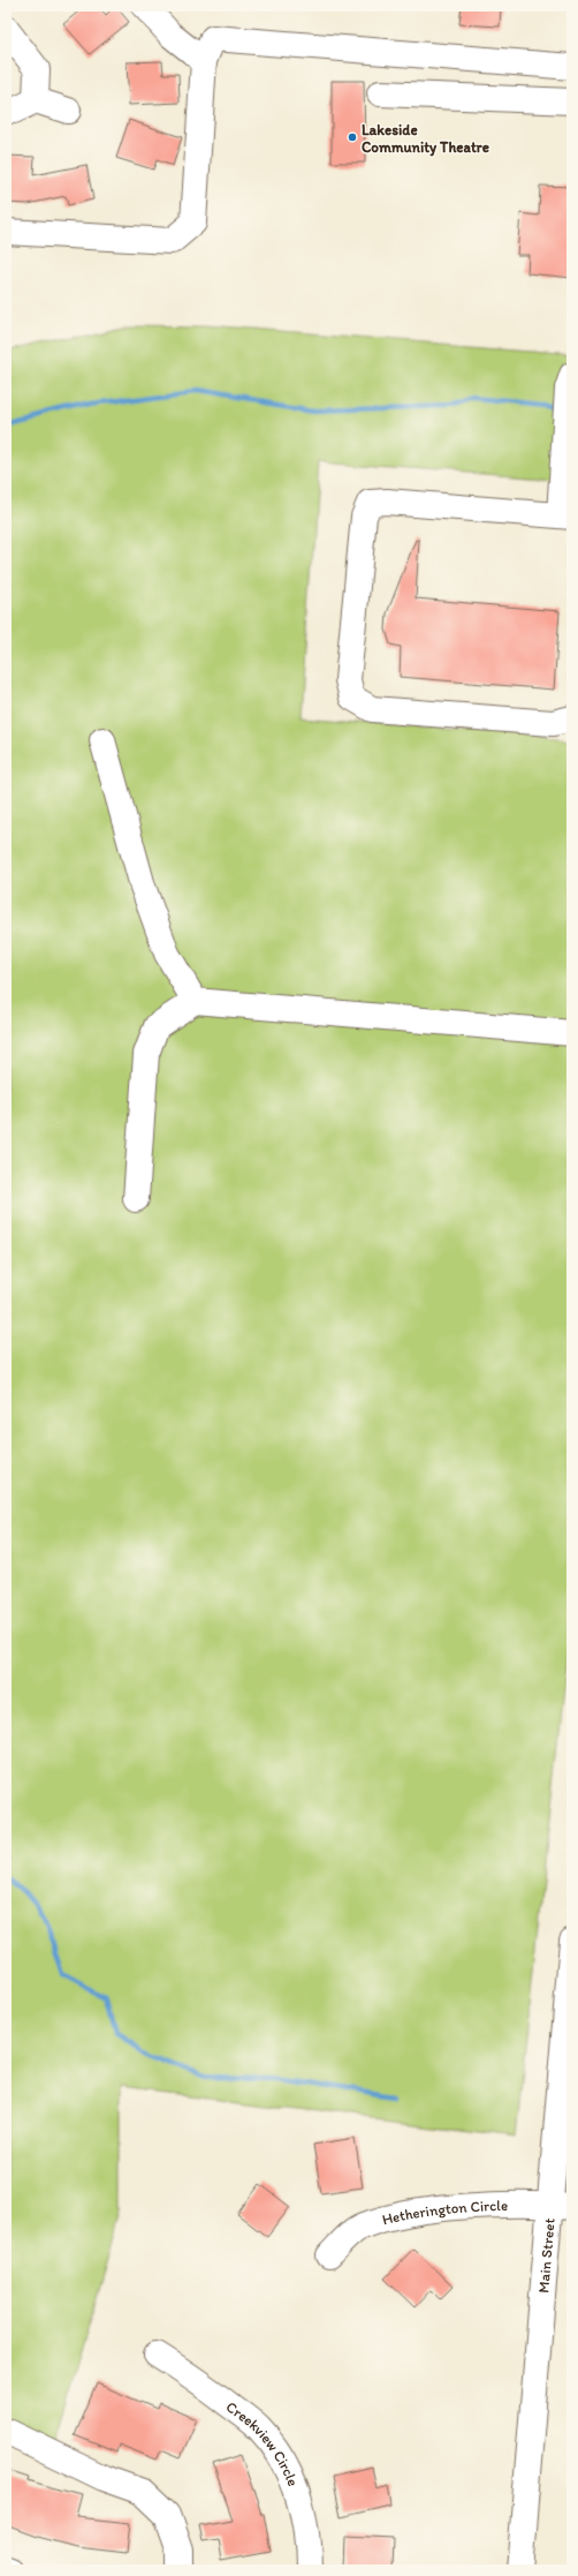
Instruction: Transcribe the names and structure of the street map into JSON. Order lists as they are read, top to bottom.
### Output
{
  "streets": {
    "street": ["Hetherington Circle", "Main Street", "Creekview Circle"]
  },
  "crossings": [
    ["Hetherington Circle", "Main Street"]
  ],
  "places": ["Lakeside Community Theatre"]
}
